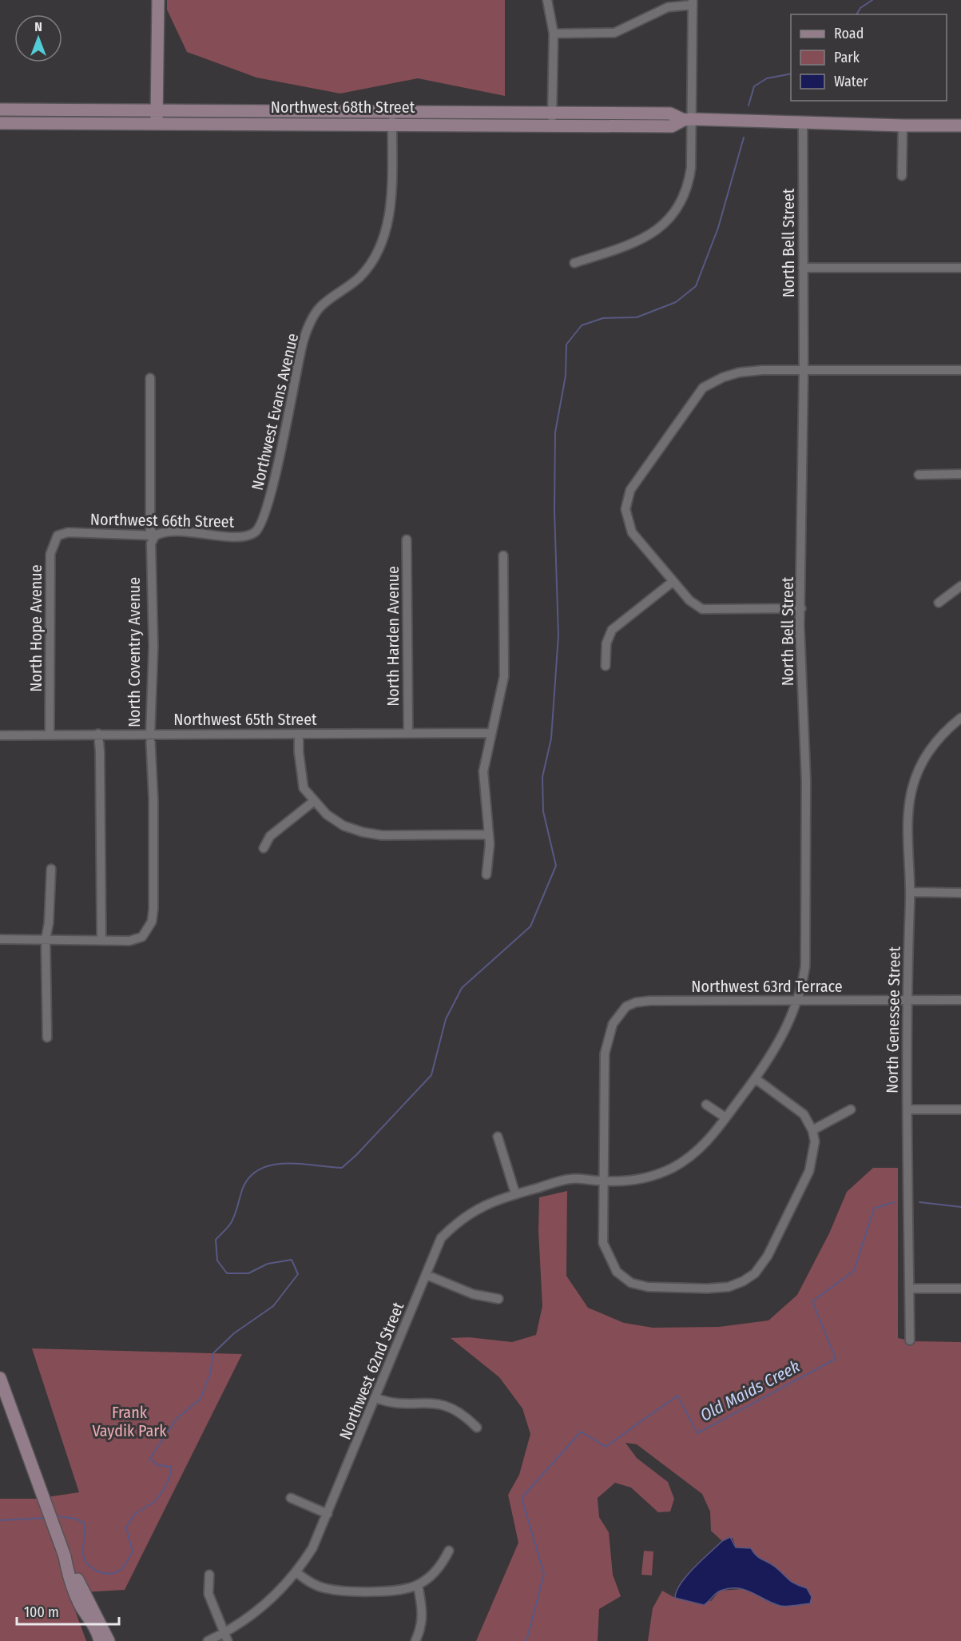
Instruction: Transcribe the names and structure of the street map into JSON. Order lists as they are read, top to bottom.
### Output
{
  "streets": {
    "main road": ["Northwest 68th Street"],
    "street": [
      "North Bell Street",
      "Northwest Evans Avenue",
      "Northwest 66th Street",
      "North Hope Avenue",
      "North Harden Avenue",
      "North Coventry Avenue",
      "Northwest 65th Street",
      "Northwest 63rd Terrace",
      "North Genessee Street",
      "Northwest 62nd Street"
    ]
  },
  "crossings": [
    ["Northwest 68th Street", "North Bell Street"],
    ["Northwest 68th Street", "Northwest Evans Avenue"],
    ["North Bell Street", "Northwest 63rd Terrace"],
    ["North Bell Street", "Northwest 62nd Street"],
    ["Northwest Evans Avenue", "Northwest 66th Street"],
    ["Northwest 66th Street", "North Hope Avenue"],
    ["Northwest 66th Street", "North Coventry Avenue"],
    ["North Hope Avenue", "Northwest 65th Street"],
    ["North Harden Avenue", "Northwest 65th Street"],
    ["North Coventry Avenue", "Northwest 65th Street"],
    ["Northwest 63rd Terrace", "North Genessee Street"]
  ],
  "water": ["Old Maids Creek"],
  "parks": ["Frank Vaydik Park"],
  "legend": ["Road", "Park", "Water"],
  "scale_bar": "100 m",
  "north": "top"
}
